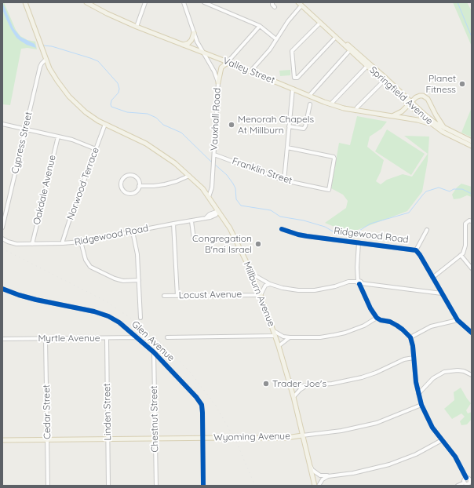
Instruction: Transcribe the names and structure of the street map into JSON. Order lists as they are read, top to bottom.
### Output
{
  "streets": {
    "main road": [
      "Valley Street",
      "Springfield Avenue",
      "Millburn Avenue",
      "Wyoming Avenue"
    ],
    "street": [
      "Vauxhall Road",
      "Cypress Street",
      "Franklin Street",
      "Norwood Terrace",
      "Oakdale Avenue",
      "Ridgewood Road",
      "Locust Avenue",
      "Myrtle Avenue",
      "Glen Avenue",
      "Cedar Street",
      "Linden Street",
      "Chestnut Street"
    ]
  },
  "crossings": [
    ["Valley Street", "Springfield Avenue"],
    ["Valley Street", "Vauxhall Road"],
    ["Vauxhall Road", "Franklin Street"],
    ["Vauxhall Road", "Millburn Avenue"],
    ["Cypress Street", "Millburn Avenue"],
    ["Norwood Terrace", "Ridgewood Road"],
    ["Norwood Terrace", "Millburn Avenue"],
    ["Oakdale Avenue", "Ridgewood Road"],
    ["Ridgewood Road", "Millburn Avenue"],
    ["Millburn Avenue", "Locust Avenue"],
    ["Millburn Avenue", "Wyoming Avenue"],
    ["Myrtle Avenue", "Glen Avenue"],
    ["Myrtle Avenue", "Cedar Street"],
    ["Myrtle Avenue", "Linden Street"],
    ["Glen Avenue", "Chestnut Street"],
    ["Glen Avenue", "Wyoming Avenue"],
    ["Cedar Street", "Wyoming Avenue"],
    ["Linden Street", "Wyoming Avenue"],
    ["Chestnut Street", "Wyoming Avenue"]
  ],
  "places": [
    "Planet Fitness",
    "Menorah Chapels At Millburn",
    "Congregation B'nai Israel",
    "Trader Joe's"
  ]
}
